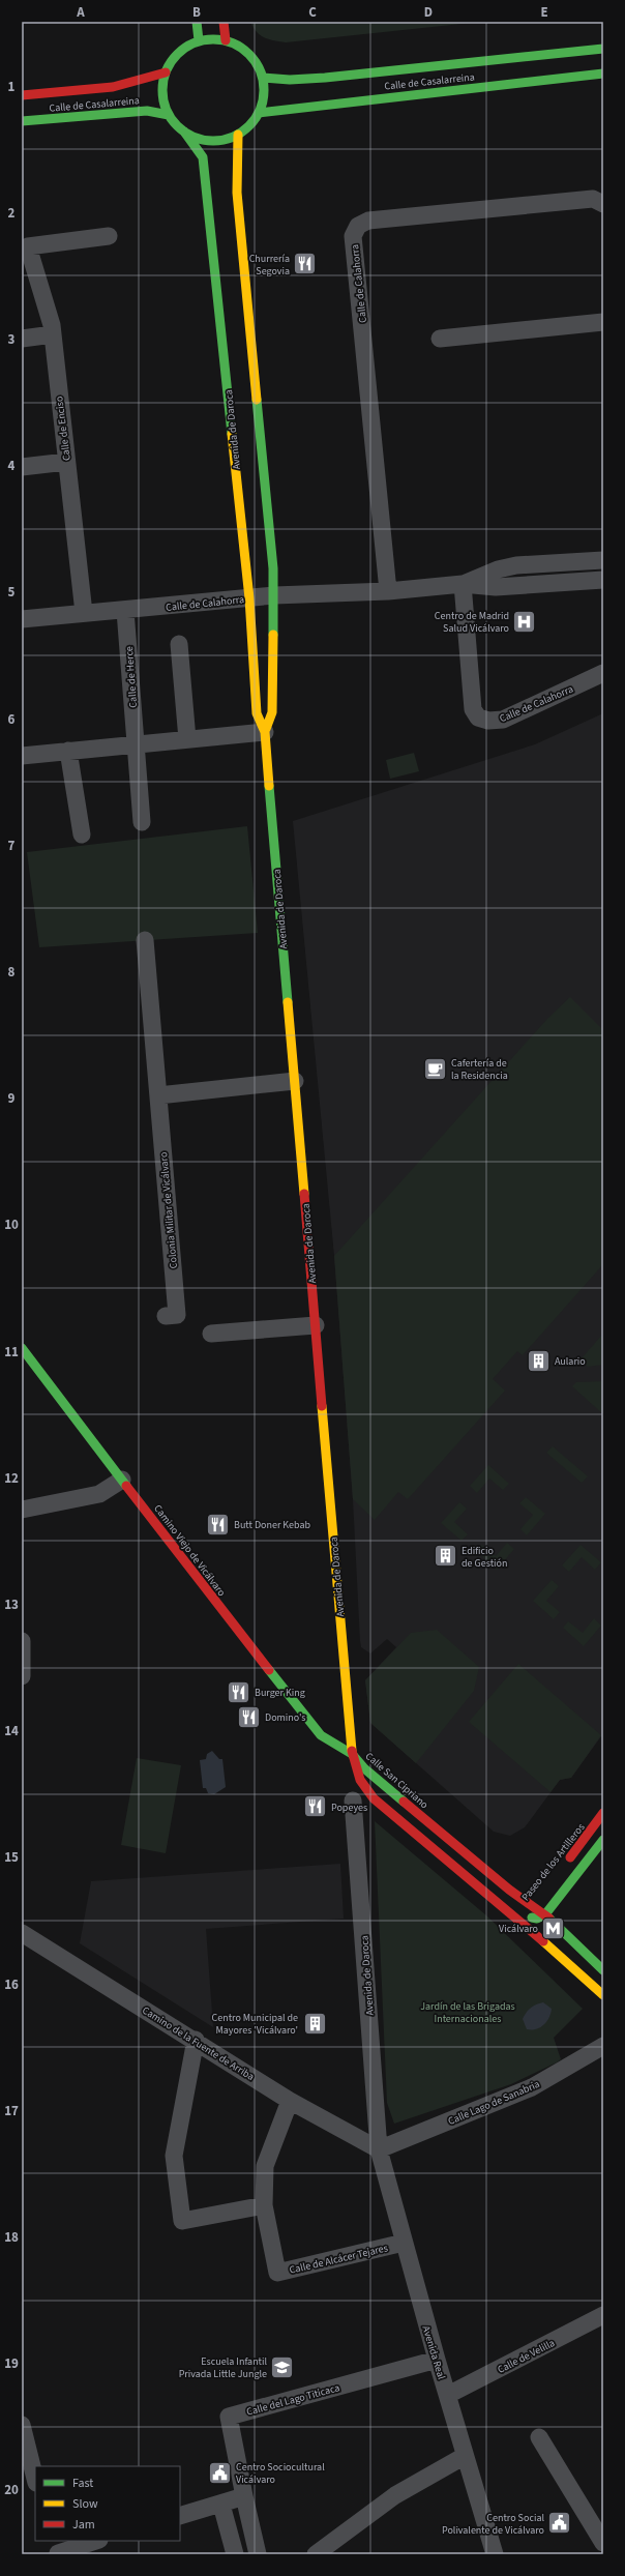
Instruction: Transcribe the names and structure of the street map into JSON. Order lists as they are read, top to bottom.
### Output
{
  "streets": {
    "street": [
      "Calle de Casalarreina",
      "Calle de Calahorra",
      "Calle de Enciso",
      "Avenida de Daroca",
      "Calle de Herce",
      "Colonia Militar de Vicálvaro",
      "Camino Viejo de Vicálvaro",
      "Calle San Cipriano",
      "Paseo de los Artilleros",
      "Camino de la Fuente de Arriba",
      "Calle Lago de Sanabria",
      "Calle de Alcácer Tejares",
      "Avenida Real",
      "Calle de Velilla",
      "Calle del Lago Titicaca"
    ]
  },
  "crossings": [
    ["Calle de Casalarreina", "Avenida de Daroca"],
    ["Calle de Calahorra", "Calle de Enciso"],
    ["Calle de Calahorra", "Avenida de Daroca"],
    ["Calle de Calahorra", "Calle de Herce"],
    ["Avenida de Daroca", "Camino Viejo de Vicálvaro"],
    ["Avenida de Daroca", "Calle San Cipriano"],
    ["Avenida de Daroca", "Camino de la Fuente de Arriba"],
    ["Avenida de Daroca", "Calle Lago de Sanabria"],
    ["Avenida de Daroca", "Avenida Real"],
    ["Camino Viejo de Vicálvaro", "Calle San Cipriano"],
    ["Calle San Cipriano", "Paseo de los Artilleros"],
    ["Camino de la Fuente de Arriba", "Calle Lago de Sanabria"],
    ["Camino de la Fuente de Arriba", "Calle de Alcácer Tejares"],
    ["Camino de la Fuente de Arriba", "Avenida Real"],
    ["Calle Lago de Sanabria", "Avenida Real"],
    ["Calle de Alcácer Tejares", "Avenida Real"],
    ["Avenida Real", "Calle de Velilla"],
    ["Avenida Real", "Calle del Lago Titicaca"]
  ],
  "parks": ["Jardín de las Brigadas Internacionales"],
  "places": {
    "restaurant": [
      "Churrería Segovia",
      "Butt Doner Kebab",
      "Burger King",
      "Domino's",
      "Popeyes"
    ],
    "hospital": ["Centro de Madrid Salud Vicálvaro"],
    "cafe": ["Cafertería de la Residencia"],
    "building": ["Aulario", "Edificio de Gestión", "Centro Municipal de Mayores 'Vicálvaro'"],
    "metro station": ["Vicálvaro"],
    "school or university": ["Escuela Infantil Privada Little Jungle"],
    "public building": ["Centro Sociocultural Vicálvaro", "Centro Social Polivalente de Vicálvaro"]
  },
  "legend": ["Fast", "Slow", "Jam"],
  "grid": {
    "columns": [
      "A",
      "B",
      "C",
      "D",
      "E"
    ],
    "rows": [
      "1",
      "2",
      "3",
      "4",
      "5",
      "6",
      "7",
      "8",
      "9",
      "10",
      "11",
      "12",
      "13",
      "14",
      "15",
      "16",
      "17",
      "18",
      "19",
      "20"
    ]
  }
}
